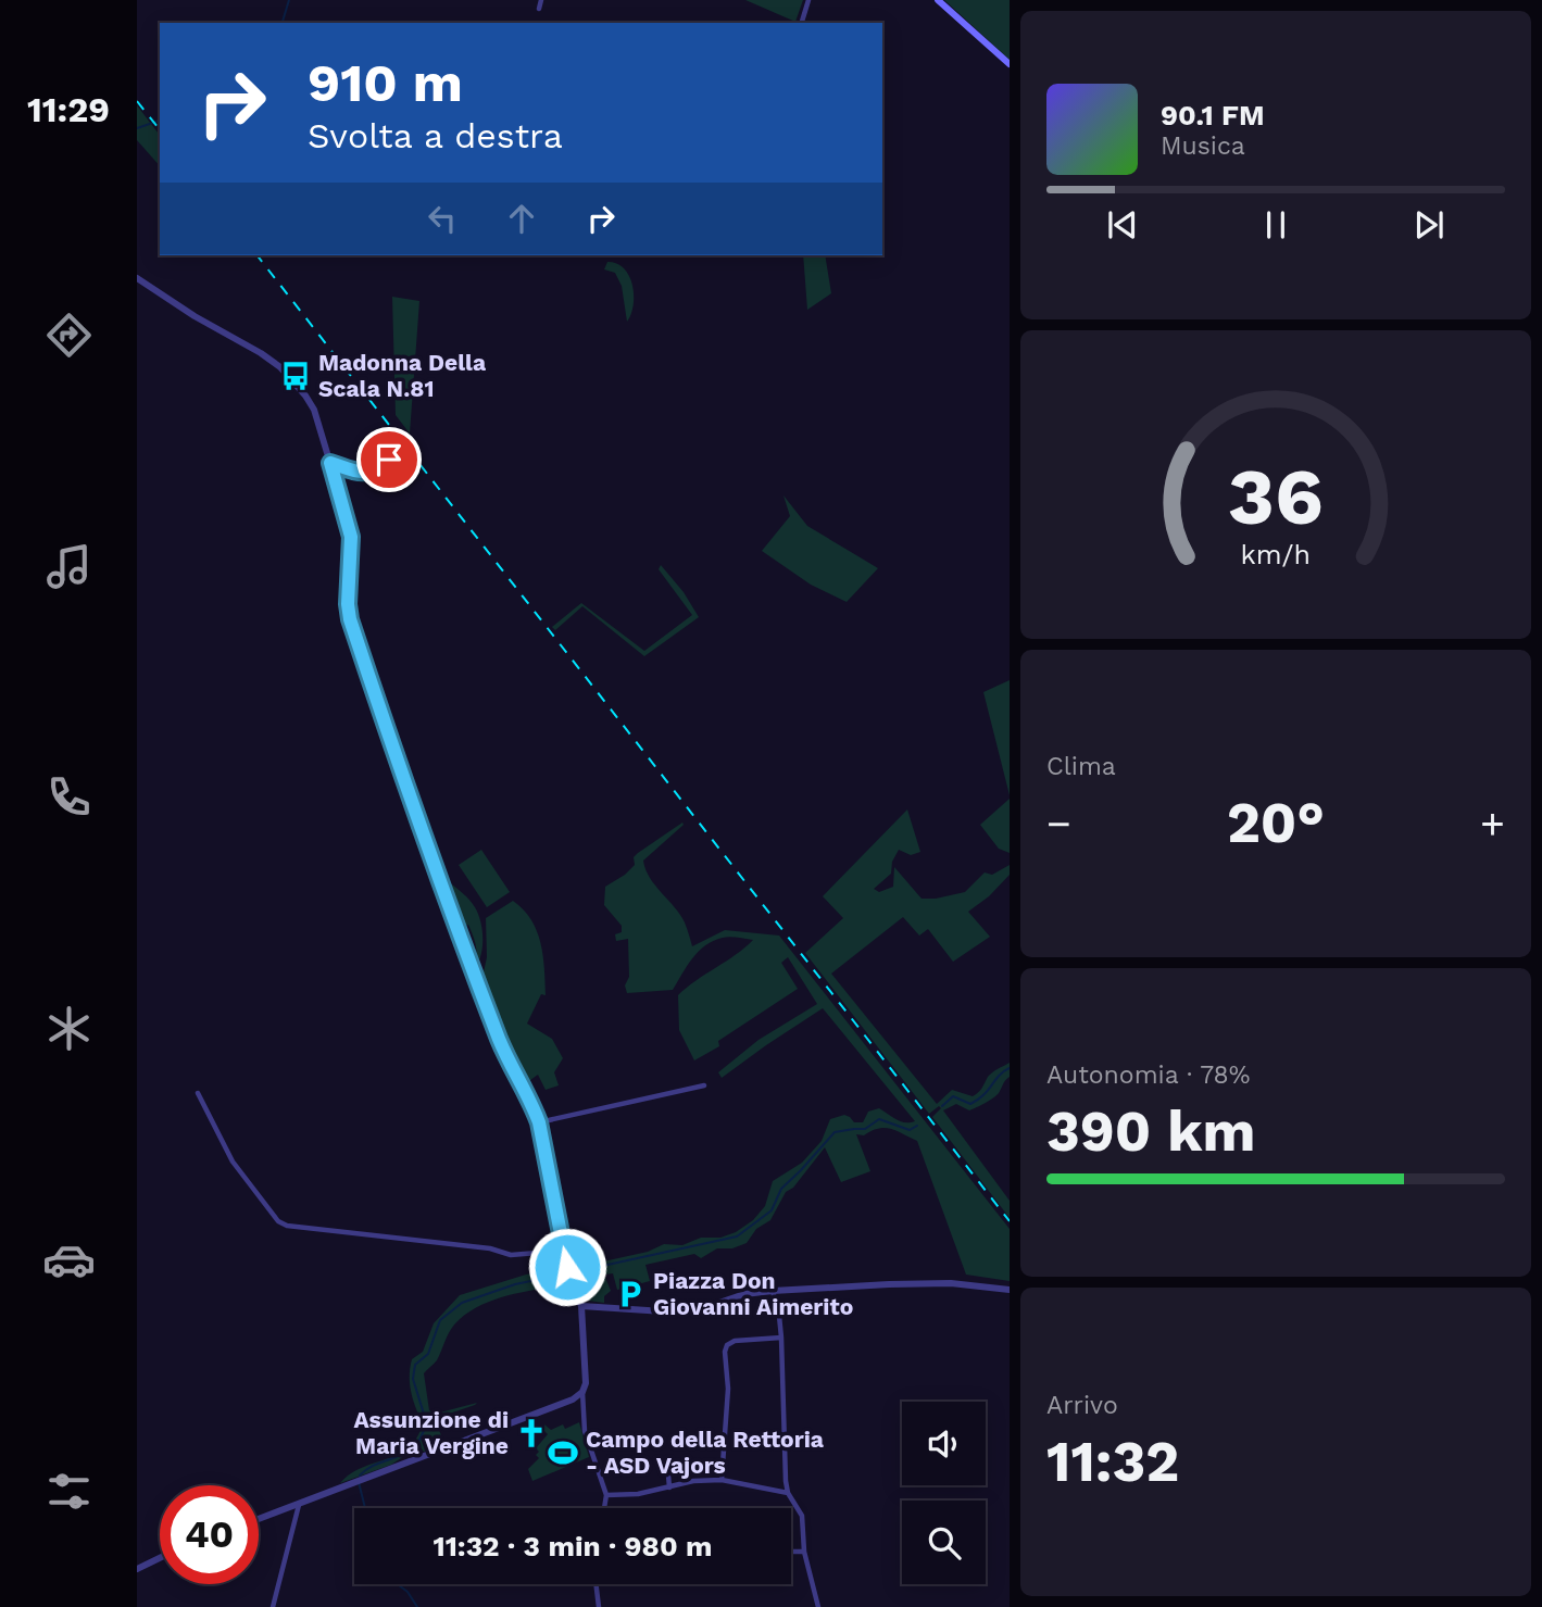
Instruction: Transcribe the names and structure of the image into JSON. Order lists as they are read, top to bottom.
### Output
{
  "places": {
    "bus stop": ["Madonna Della Scala N.81"],
    "parking": ["Piazza Don Giovanni Aimerito"],
    "church": ["Assunzione di Maria Vergine"],
    "sports": ["Campo della Rettoria - ASD Vajors"]
  },
  "page": {
    "tabs": "11:29",
    "turn": ["910 m", "Svolta a destra"],
    "song": ["90.1 FM", "Musica"],
    "tile": [
      "Clima",
      ["Autonomia · 78%", "390 km"],
      ["Arrivo", "11:32"]
    ],
    "heat": ["−", "20°", "+"],
    "limit": "40",
    "trip": "11:32 · 3 min · 980 m",
    "gauge": ["36", "km/h"]
  }
}
